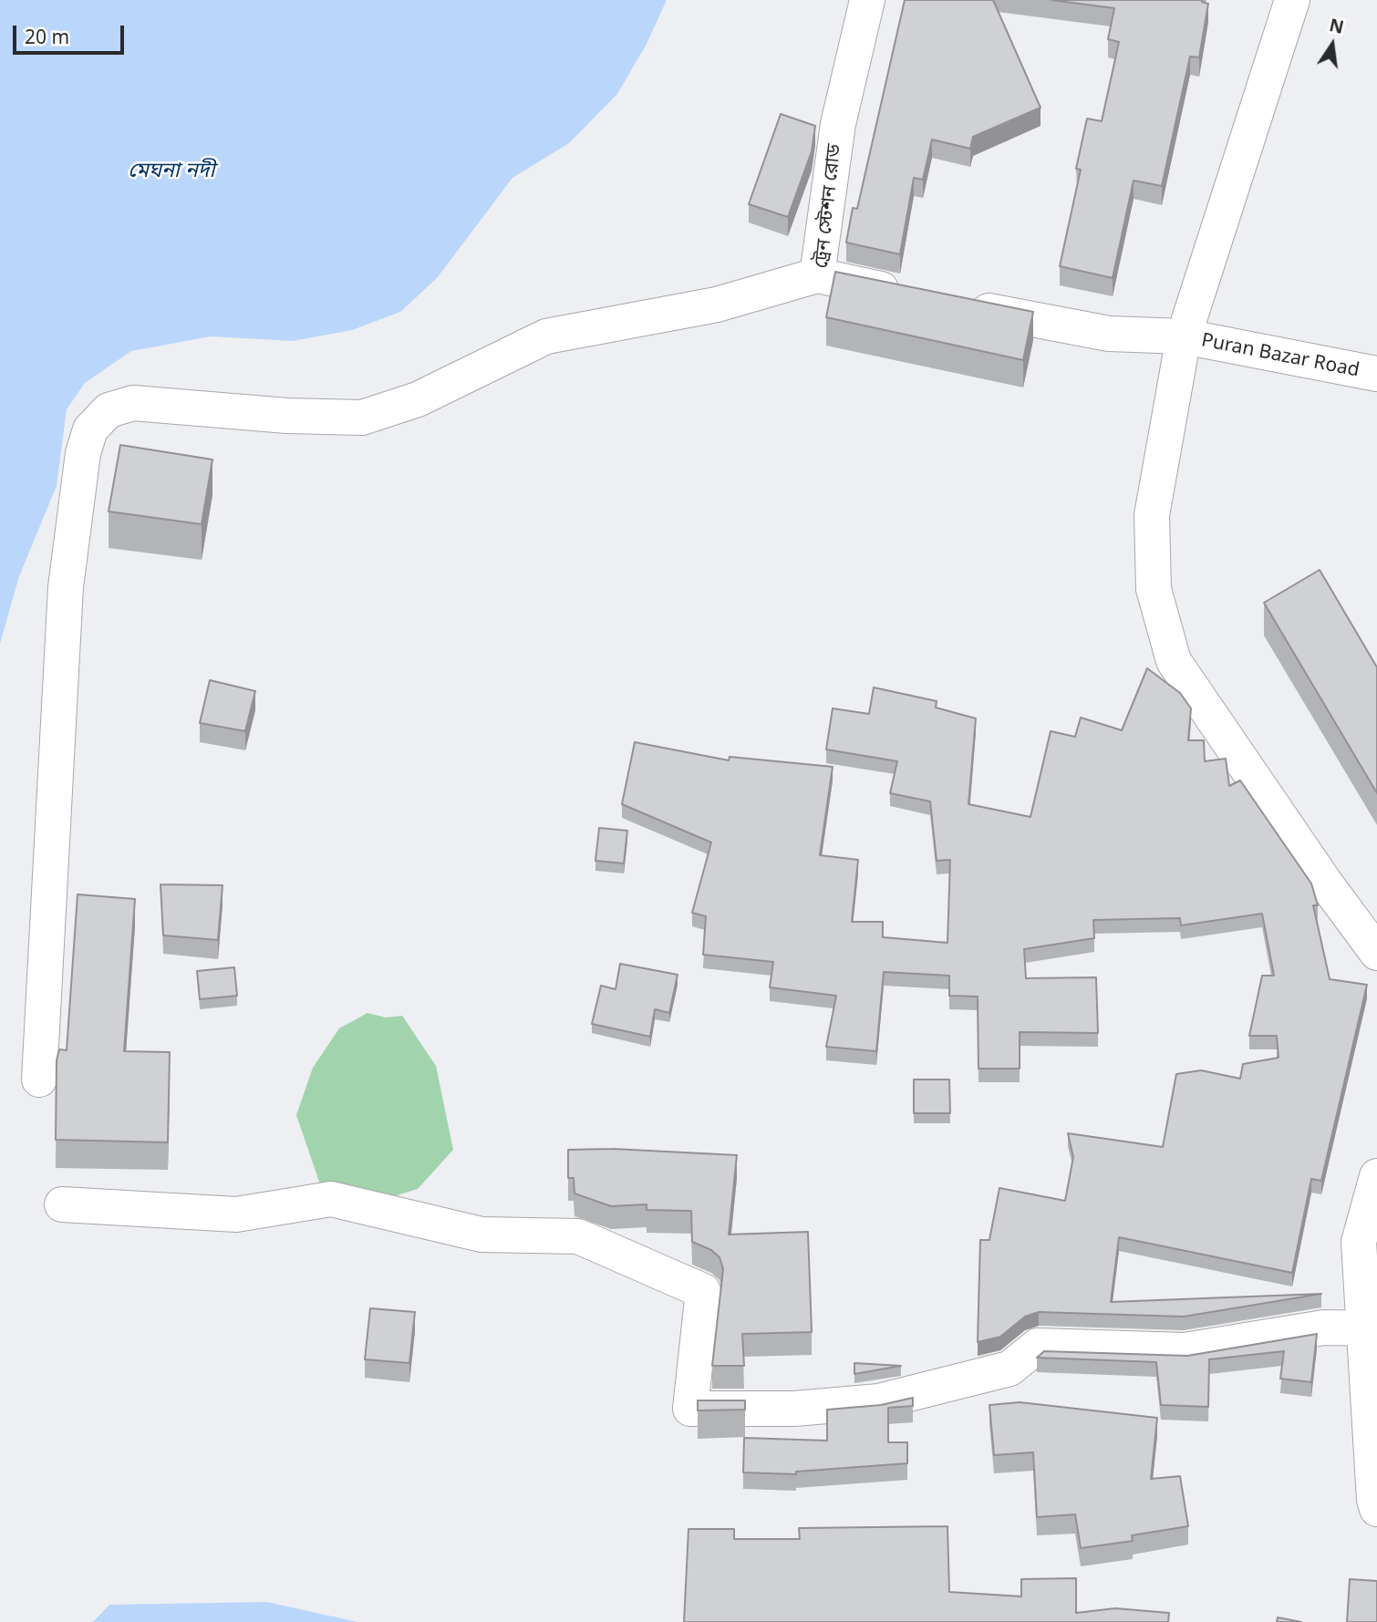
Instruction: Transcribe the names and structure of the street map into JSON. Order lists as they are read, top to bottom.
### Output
{
  "streets": {
    "street": ["ট্রেন স্টেশন রোড", "Puran Bazar Road"]
  },
  "water": ["মেঘনা নদী"],
  "scale_bar": "20 m",
  "north": "top"
}
